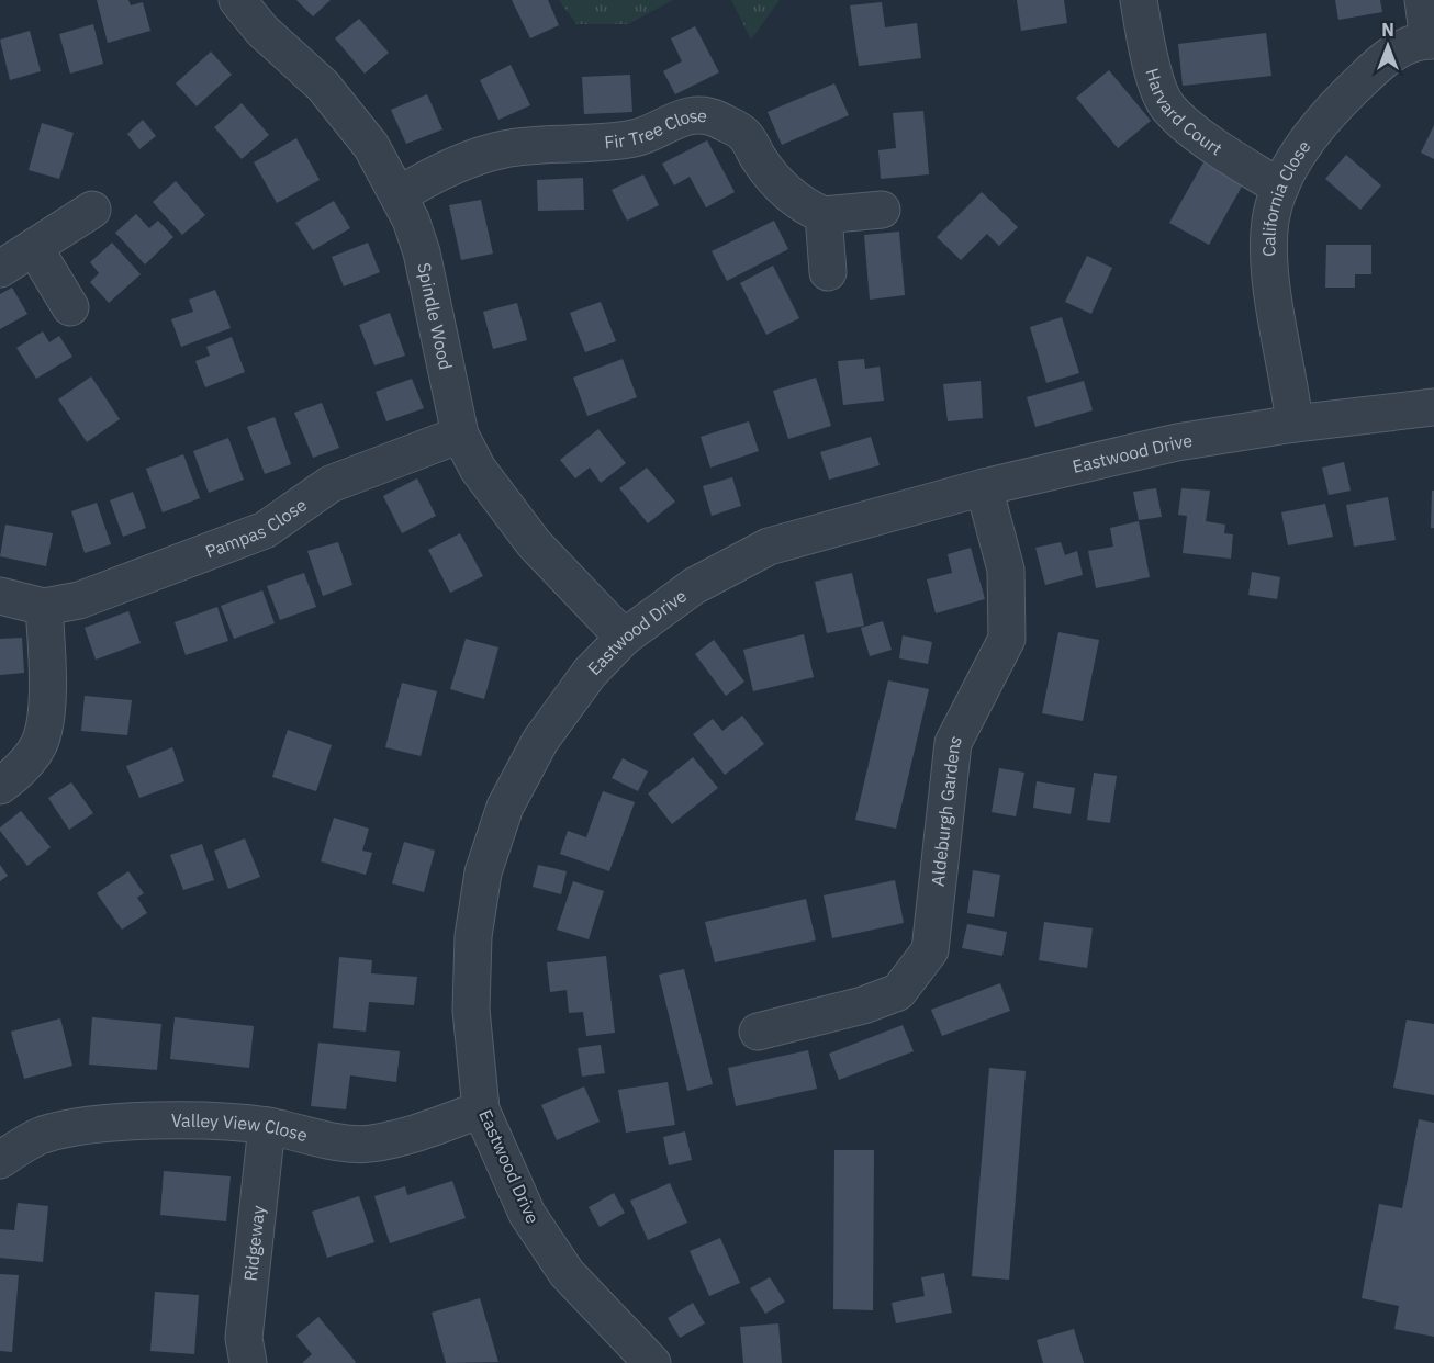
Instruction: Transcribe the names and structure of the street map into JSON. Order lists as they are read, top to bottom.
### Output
{
  "streets": {
    "street": [
      "Harvard Court",
      "Fir Tree Close",
      "California Close",
      "Spindle Wood",
      "Eastwood Drive",
      "Pampas Close",
      "Aldeburgh Gardens",
      "Valley View Close",
      "Ridgeway"
    ]
  },
  "crossings": [
    ["Harvard Court", "California Close"],
    ["Fir Tree Close", "Spindle Wood"],
    ["California Close", "Eastwood Drive"],
    ["Spindle Wood", "Eastwood Drive"],
    ["Spindle Wood", "Pampas Close"],
    ["Eastwood Drive", "Aldeburgh Gardens"],
    ["Eastwood Drive", "Valley View Close"],
    ["Valley View Close", "Ridgeway"]
  ],
  "north": "top"
}
